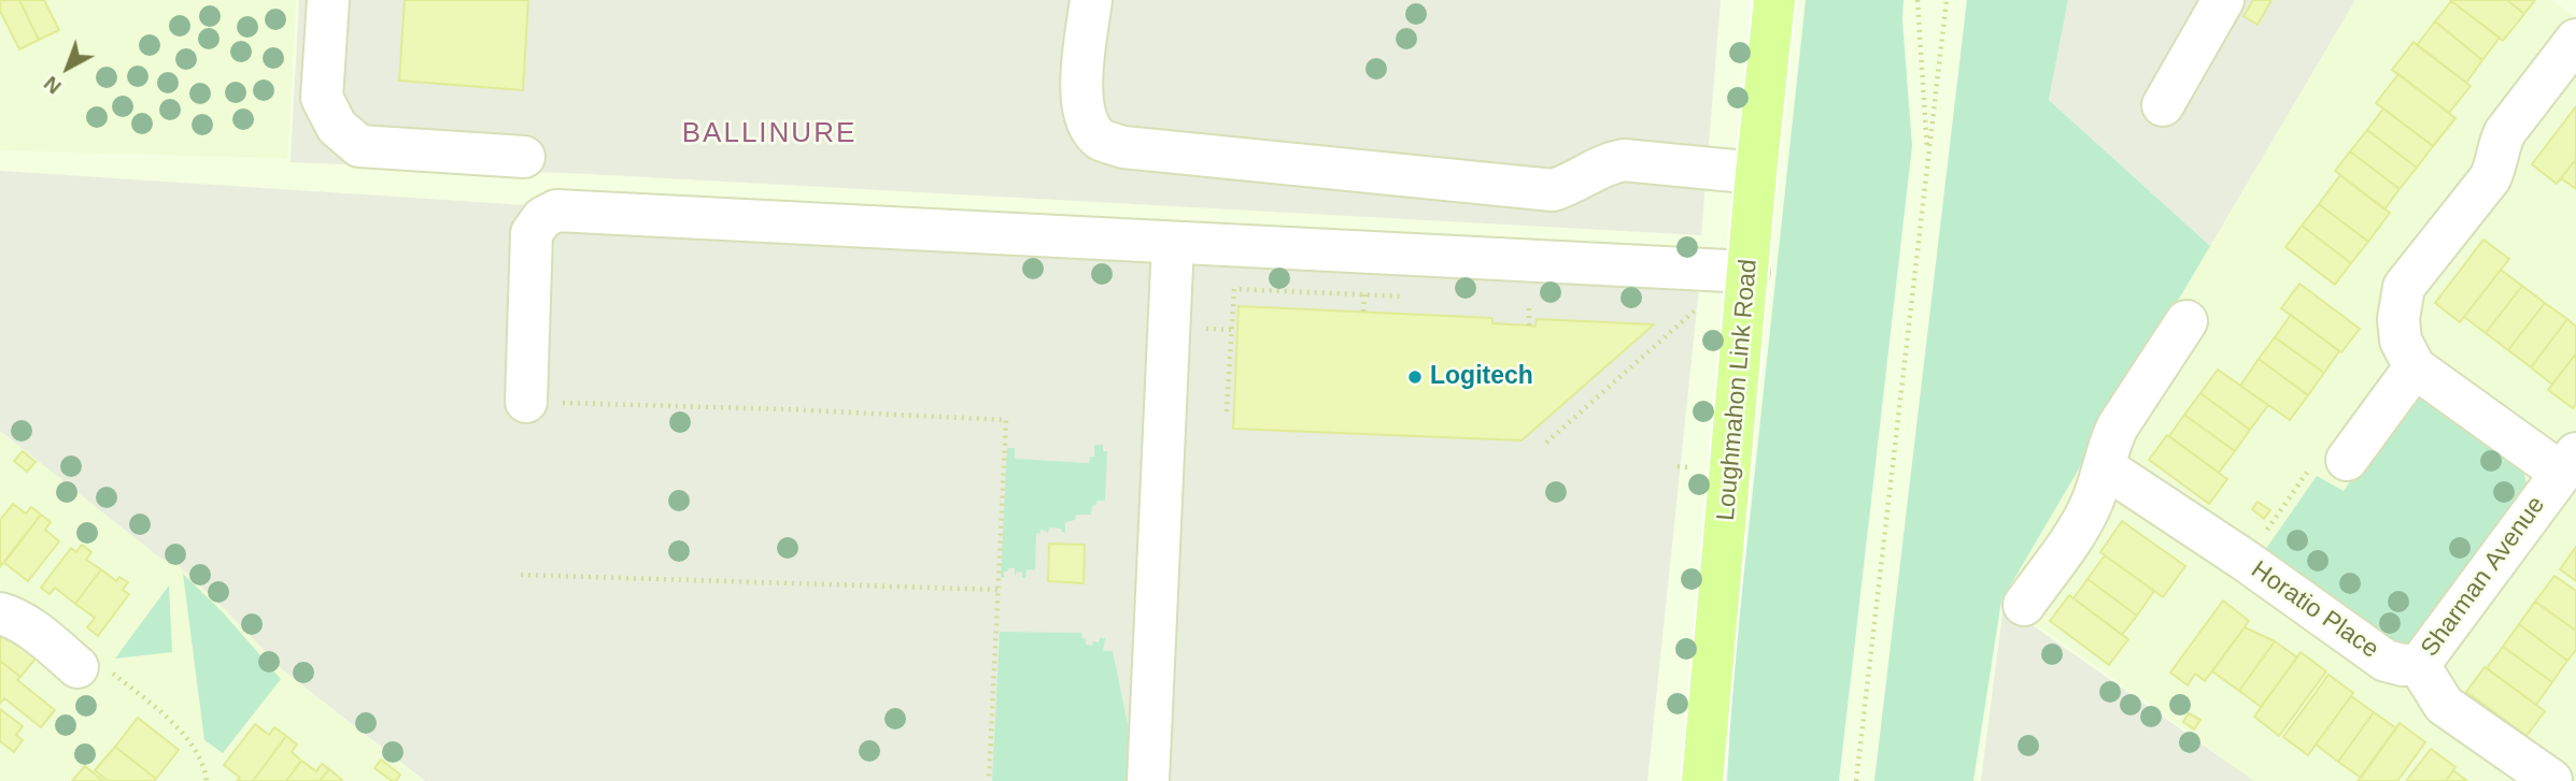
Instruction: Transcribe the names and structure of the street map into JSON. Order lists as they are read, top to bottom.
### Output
{
  "streets": {
    "main road": ["Loughmahon Link Road"],
    "street": ["Sharman Avenue", "Horatio Place"]
  },
  "crossings": [
    ["Sharman Avenue", "Horatio Place"]
  ],
  "districts": ["BALLINURE"],
  "places": ["Logitech"],
  "north": "bottom left"
}
